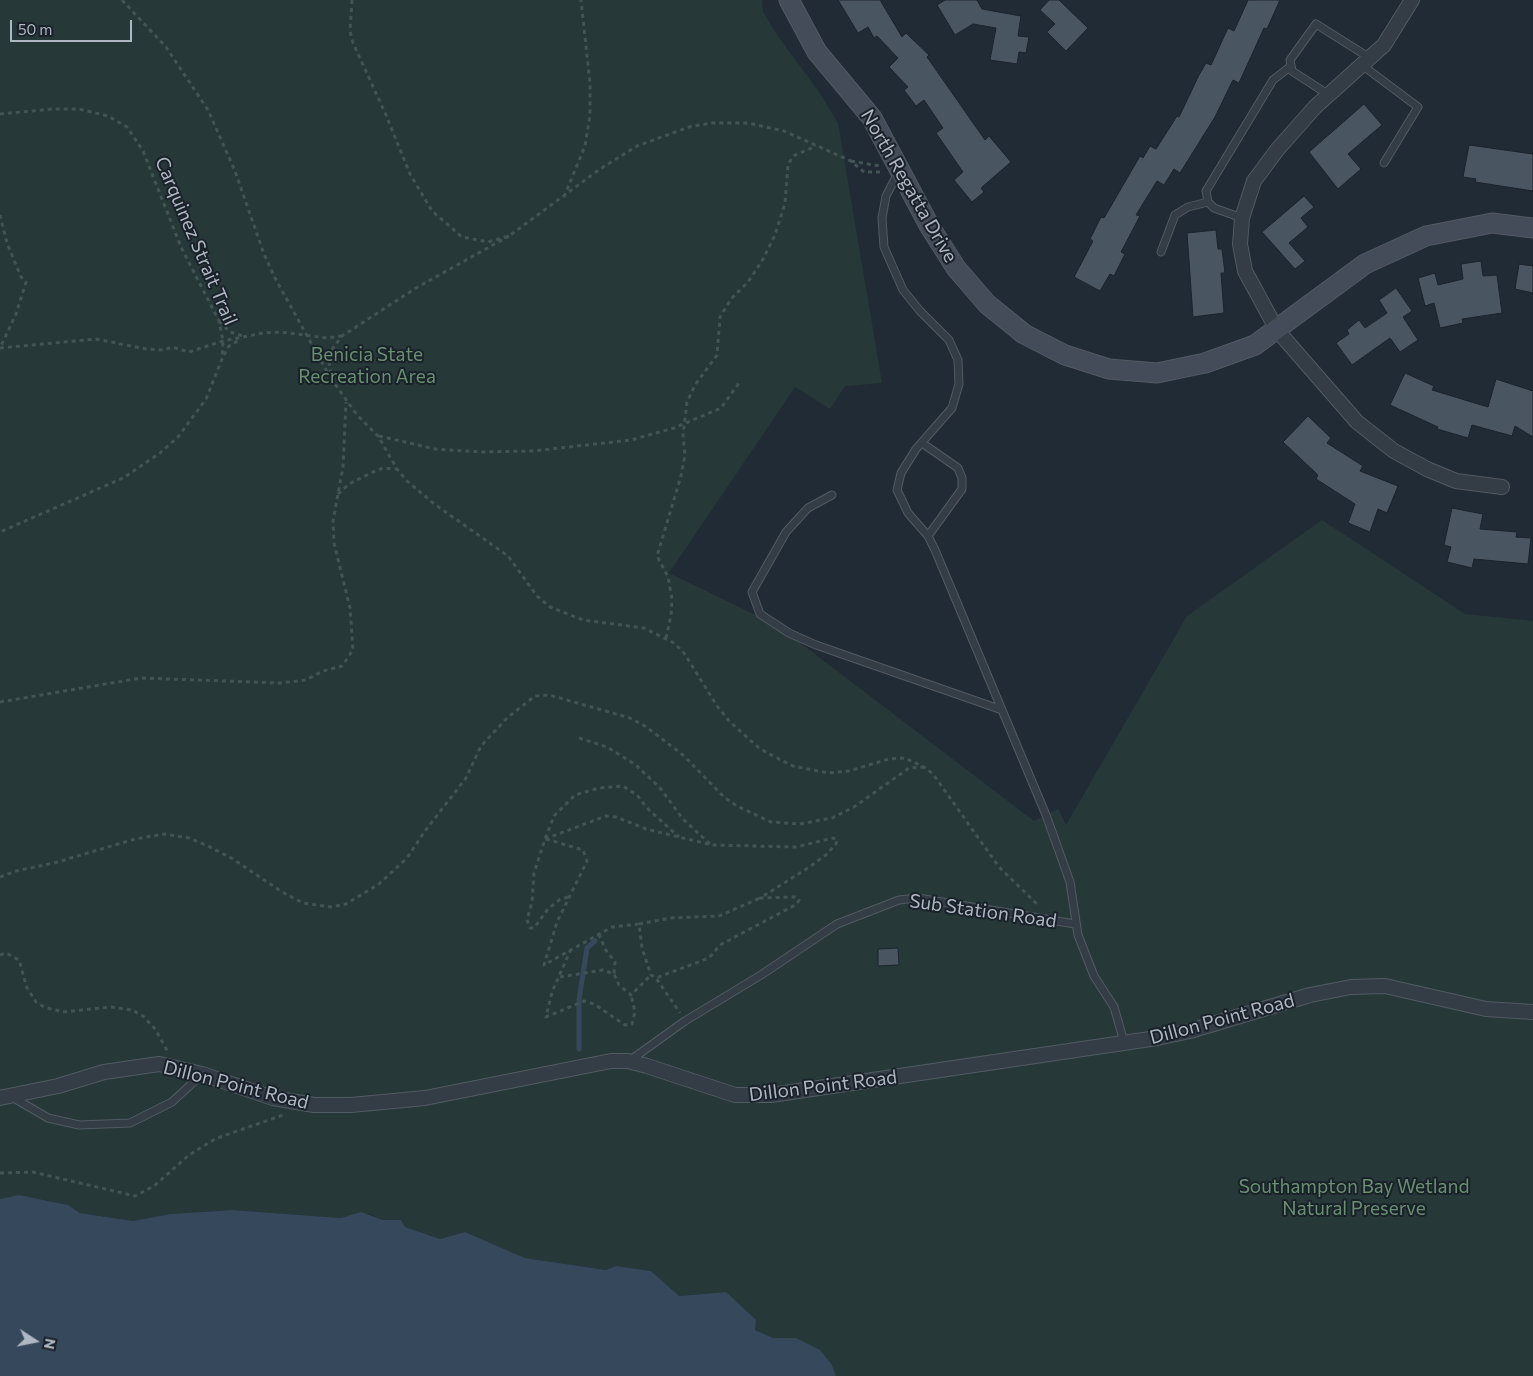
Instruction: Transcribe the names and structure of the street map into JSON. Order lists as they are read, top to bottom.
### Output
{
  "streets": {
    "street": ["North Regatta Drive", "Dillon Point Road"],
    "lane": ["Sub Station Road"],
    "path": ["Carquinez Strait Trail"]
  },
  "crossings": [
    ["Sub Station Road", "Dillon Point Road"]
  ],
  "parks": ["Benicia State Recreation Area", "Southampton Bay Wetland Natural Preserve"],
  "scale_bar": "50 m",
  "north": "right"
}
